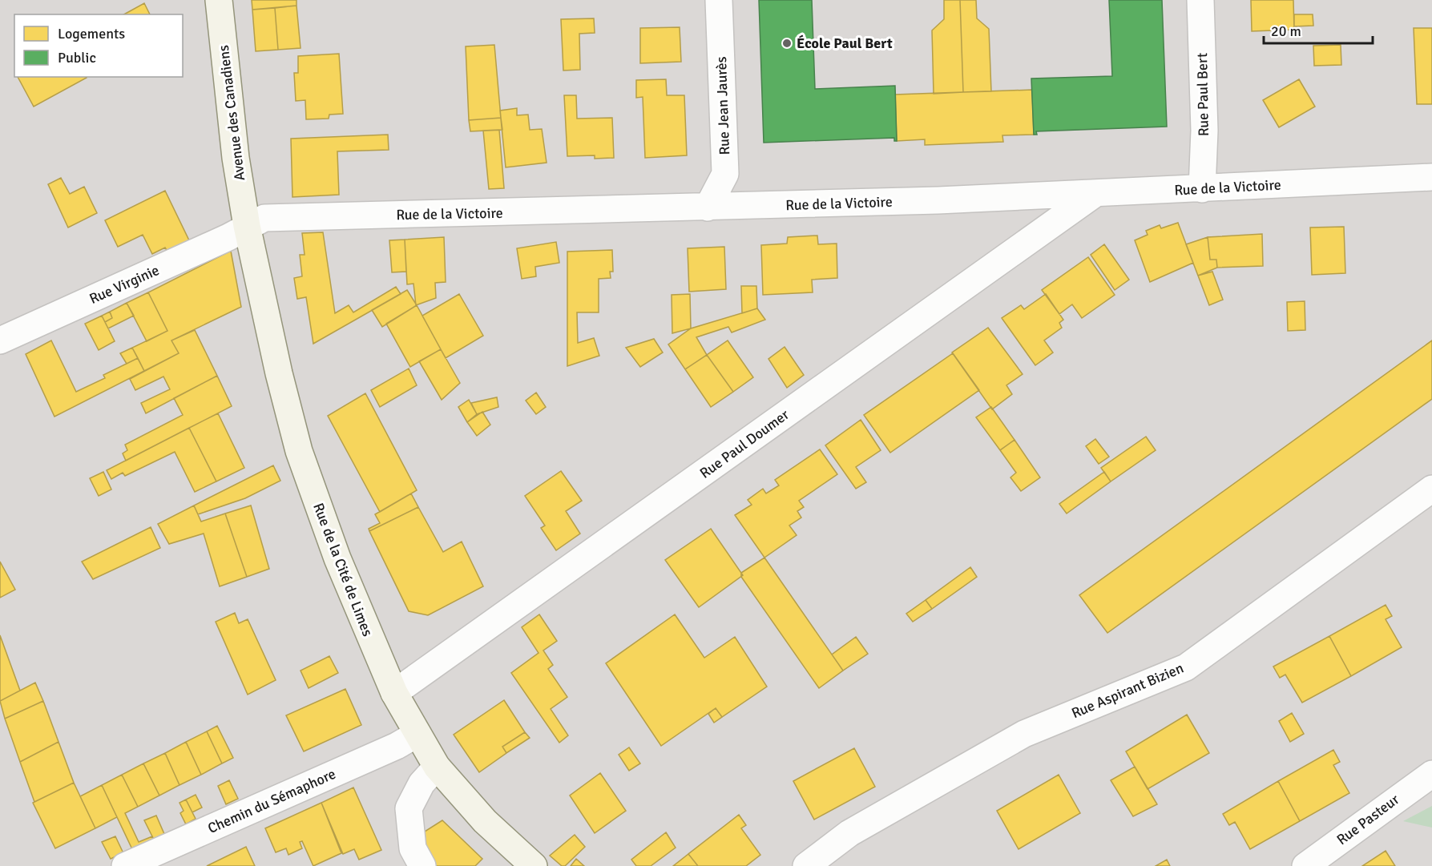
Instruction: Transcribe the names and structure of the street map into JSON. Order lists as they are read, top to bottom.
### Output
{
  "streets": {
    "street": [
      "Rue Paul Bert",
      "Rue Jean Jaurès",
      "Avenue des Canadiens",
      "Rue de la Victoire",
      "Rue Virginie",
      "Rue Paul Doumer",
      "Rue de la Cité de Limes",
      "Rue Aspirant Bizien",
      "Chemin du Sémaphore",
      "Rue Pasteur"
    ]
  },
  "crossings": [
    ["Rue Paul Bert", "Rue de la Victoire"],
    ["Rue Jean Jaurès", "Rue de la Victoire"],
    ["Avenue des Canadiens", "Rue de la Victoire"],
    ["Avenue des Canadiens", "Rue Virginie"],
    ["Avenue des Canadiens", "Rue de la Cité de Limes"],
    ["Rue de la Victoire", "Rue Virginie"],
    ["Rue de la Victoire", "Rue Paul Doumer"],
    ["Rue de la Victoire", "Rue de la Cité de Limes"],
    ["Rue Virginie", "Rue de la Cité de Limes"],
    ["Rue Paul Doumer", "Rue de la Cité de Limes"],
    ["Rue de la Cité de Limes", "Chemin du Sémaphore"]
  ],
  "places": ["École Paul Bert"],
  "legend": ["Logements", "Public"],
  "scale_bar": "20 m"
}
